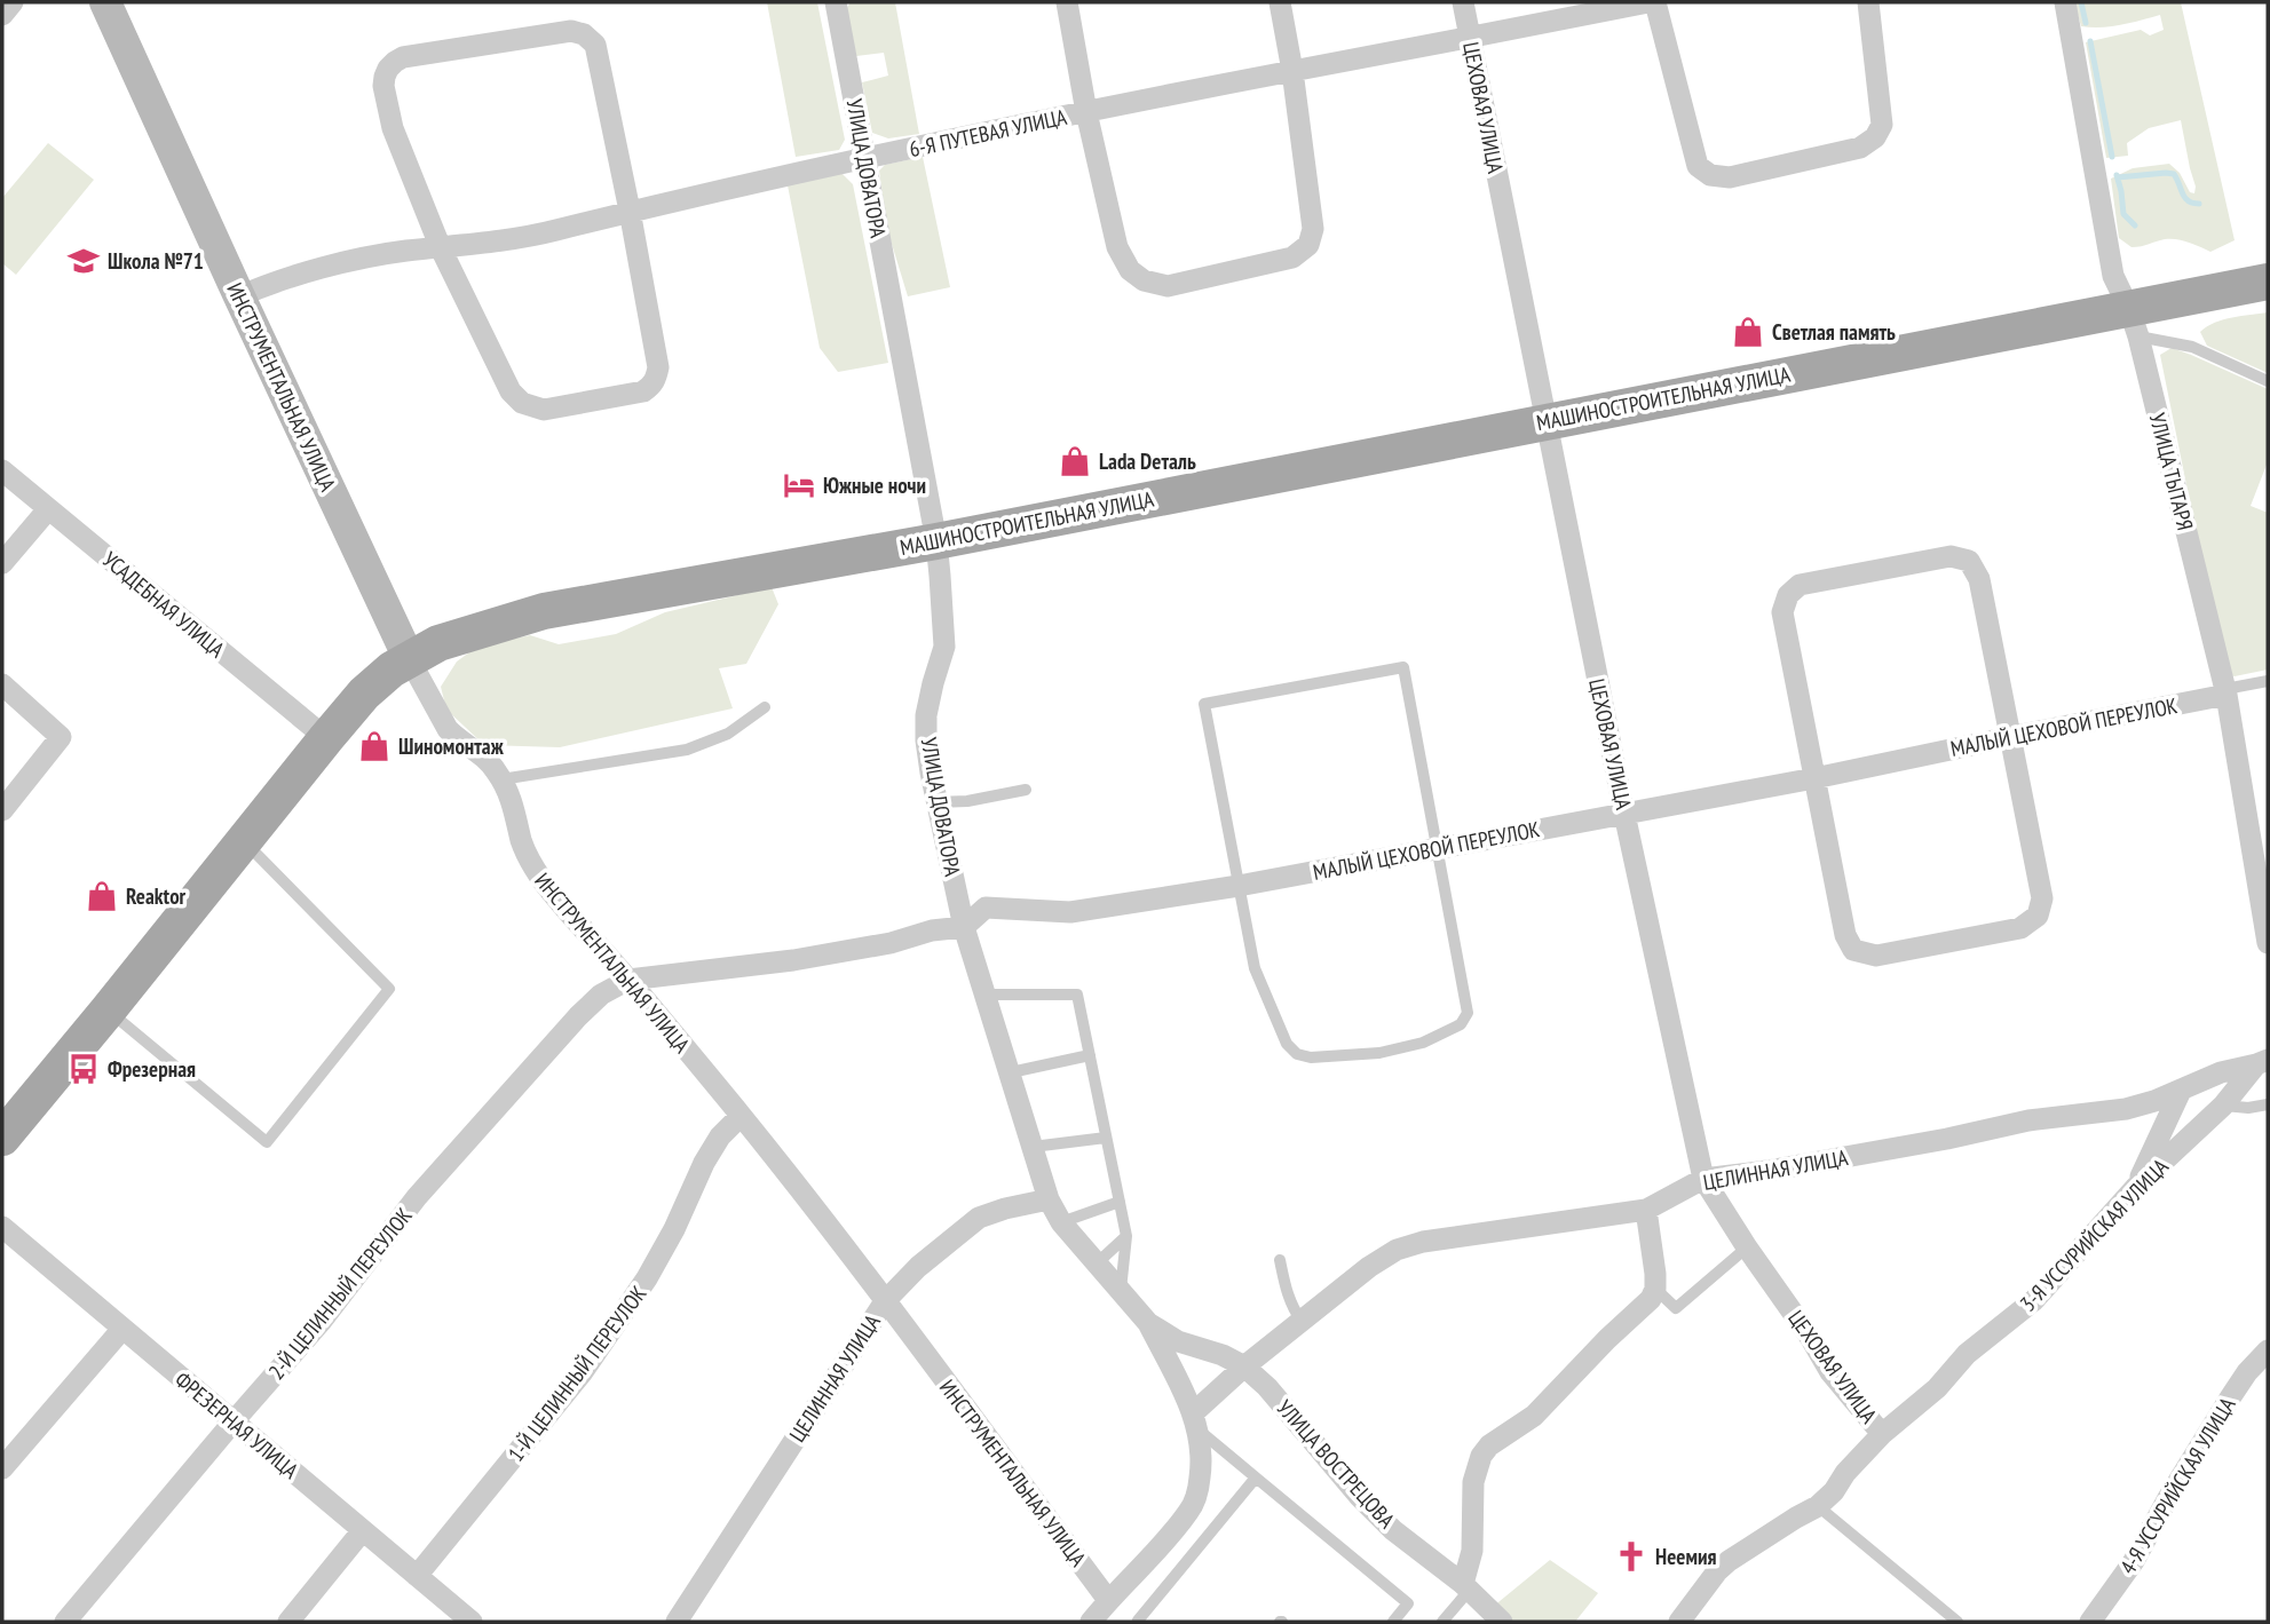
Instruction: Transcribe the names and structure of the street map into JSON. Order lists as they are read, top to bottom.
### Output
{
  "streets": {
    "main road": ["МАШИНОСТРОИТЕЛЬНАЯ УЛИЦА"],
    "street": [
      "ЦЕХОВАЯ УЛИЦА",
      "6-Я ПУТЕВАЯ УЛИЦА",
      "УЛИЦА ДОВАТОРА",
      "ИНСТРУМЕНТАЛЬНАЯ УЛИЦА",
      "УЛИЦА ТЫТАРЯ",
      "УСАДЕБНАЯ УЛИЦА",
      "МАЛЫЙ ЦЕХОВОЙ ПЕРЕУЛОК",
      "ЦЕЛИННАЯ УЛИЦА",
      "3-Я УССУРИЙСКАЯ УЛИЦА",
      "2-Й ЦЕЛИННЫЙ ПЕРЕУЛОК",
      "1-Й ЦЕЛИННЫЙ ПЕРЕУЛОК",
      "ФРЕЗЕРНАЯ УЛИЦА",
      "УЛИЦА ВОСТРЕЦОВА",
      "4-Я УССУРИЙСКАЯ УЛИЦА"
    ]
  },
  "crossings": [
    ["ЦЕХОВАЯ УЛИЦА", "6-Я ПУТЕВАЯ УЛИЦА"],
    ["ЦЕХОВАЯ УЛИЦА", "МАШИНОСТРОИТЕЛЬНАЯ УЛИЦА"],
    ["ЦЕХОВАЯ УЛИЦА", "МАЛЫЙ ЦЕХОВОЙ ПЕРЕУЛОК"],
    ["ЦЕХОВАЯ УЛИЦА", "ЦЕЛИННАЯ УЛИЦА"],
    ["ЦЕХОВАЯ УЛИЦА", "3-Я УССУРИЙСКАЯ УЛИЦА"],
    ["6-Я ПУТЕВАЯ УЛИЦА", "УЛИЦА ДОВАТОРА"],
    ["6-Я ПУТЕВАЯ УЛИЦА", "ИНСТРУМЕНТАЛЬНАЯ УЛИЦА"],
    ["УЛИЦА ДОВАТОРА", "МАШИНОСТРОИТЕЛЬНАЯ УЛИЦА"],
    ["УЛИЦА ДОВАТОРА", "МАЛЫЙ ЦЕХОВОЙ ПЕРЕУЛОК"],
    ["УЛИЦА ДОВАТОРА", "ЦЕЛИННАЯ УЛИЦА"],
    ["УЛИЦА ДОВАТОРА", "УЛИЦА ВОСТРЕЦОВА"],
    ["ИНСТРУМЕНТАЛЬНАЯ УЛИЦА", "МАШИНОСТРОИТЕЛЬНАЯ УЛИЦА"],
    ["ИНСТРУМЕНТАЛЬНАЯ УЛИЦА", "МАЛЫЙ ЦЕХОВОЙ ПЕРЕУЛОК"],
    ["ИНСТРУМЕНТАЛЬНАЯ УЛИЦА", "ЦЕЛИННАЯ УЛИЦА"],
    ["ИНСТРУМЕНТАЛЬНАЯ УЛИЦА", "2-Й ЦЕЛИННЫЙ ПЕРЕУЛОК"],
    ["ИНСТРУМЕНТАЛЬНАЯ УЛИЦА", "1-Й ЦЕЛИННЫЙ ПЕРЕУЛОК"],
    ["МАШИНОСТРОИТЕЛЬНАЯ УЛИЦА", "УЛИЦА ТЫТАРЯ"],
    ["МАШИНОСТРОИТЕЛЬНАЯ УЛИЦА", "УСАДЕБНАЯ УЛИЦА"],
    ["УЛИЦА ТЫТАРЯ", "МАЛЫЙ ЦЕХОВОЙ ПЕРЕУЛОК"],
    ["МАЛЫЙ ЦЕХОВОЙ ПЕРЕУЛОК", "2-Й ЦЕЛИННЫЙ ПЕРЕУЛОК"],
    ["ЦЕЛИННАЯ УЛИЦА", "3-Я УССУРИЙСКАЯ УЛИЦА"],
    ["ЦЕЛИННАЯ УЛИЦА", "УЛИЦА ВОСТРЕЦОВА"],
    ["2-Й ЦЕЛИННЫЙ ПЕРЕУЛОК", "ФРЕЗЕРНАЯ УЛИЦА"],
    ["1-Й ЦЕЛИННЫЙ ПЕРЕУЛОК", "ФРЕЗЕРНАЯ УЛИЦА"]
  ],
  "places": {
    "school or university": ["Школа №71"],
    "shop": [
      "Светлая память",
      "Lada Dеталь",
      "Шиномонтаж",
      "Reaktor"
    ],
    "hotel": ["Южные ночи"],
    "bus stop": ["Фрезерная"],
    "church": ["Неемия"]
  }
}
